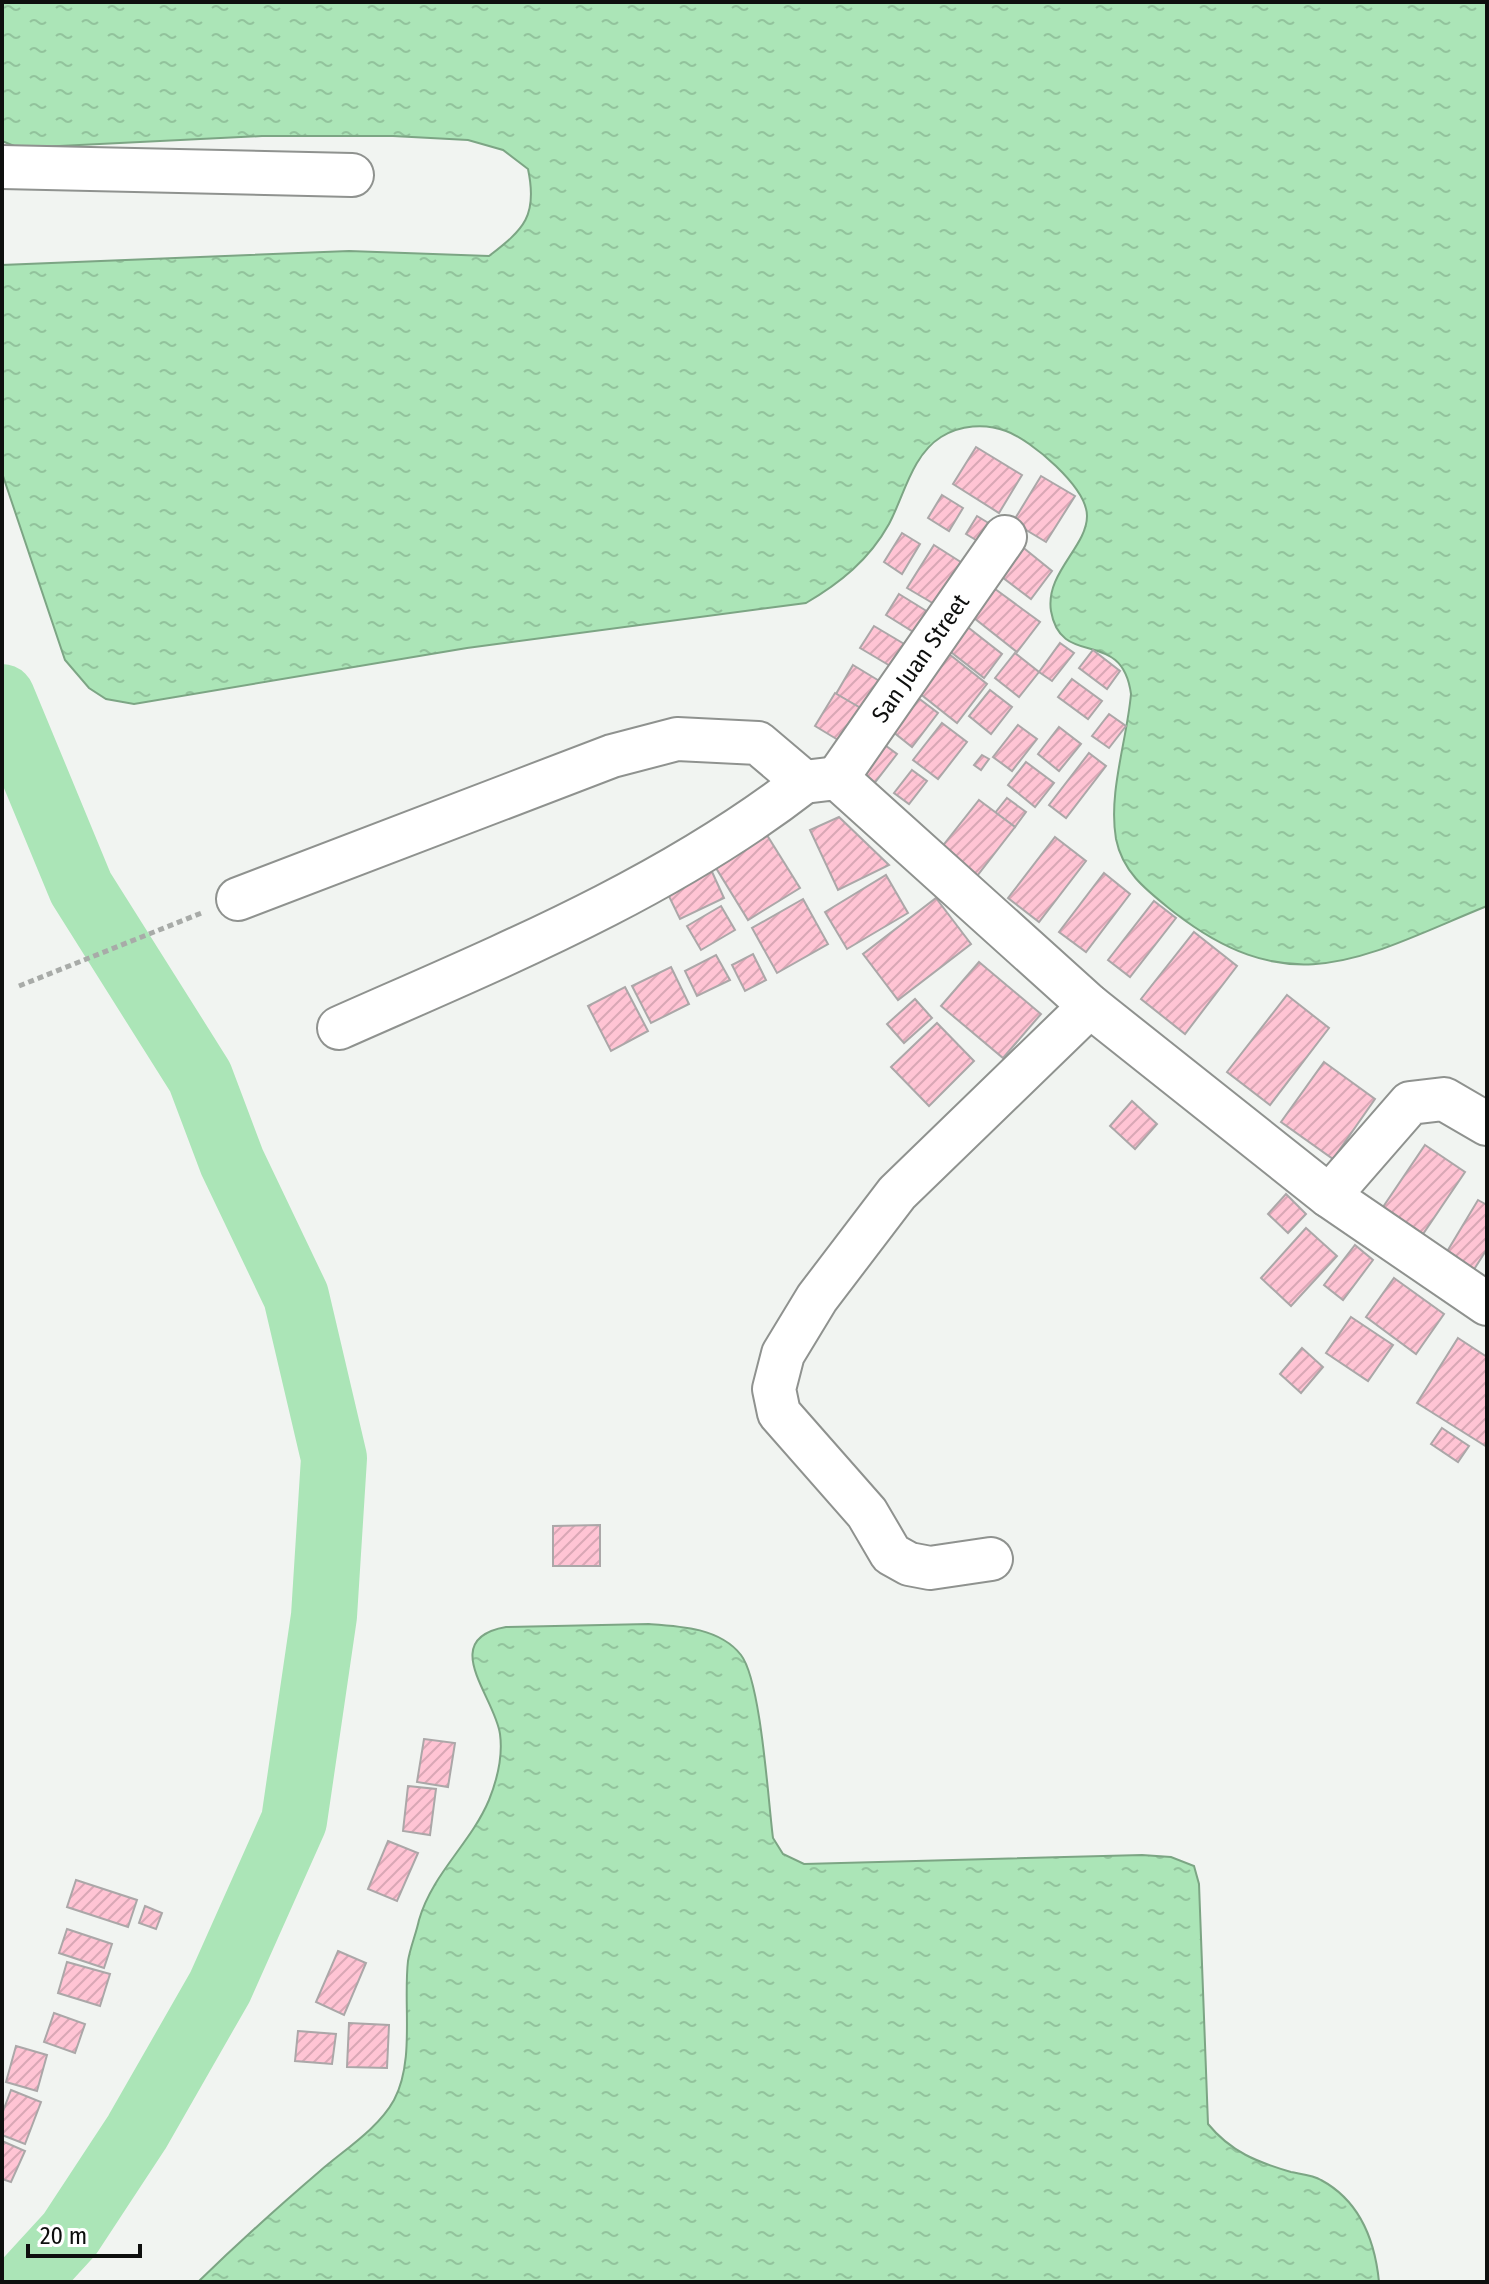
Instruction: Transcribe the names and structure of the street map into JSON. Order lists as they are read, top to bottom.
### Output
{
  "streets": {
    "street": ["San Juan Street"]
  },
  "scale_bar": "20 m"
}
